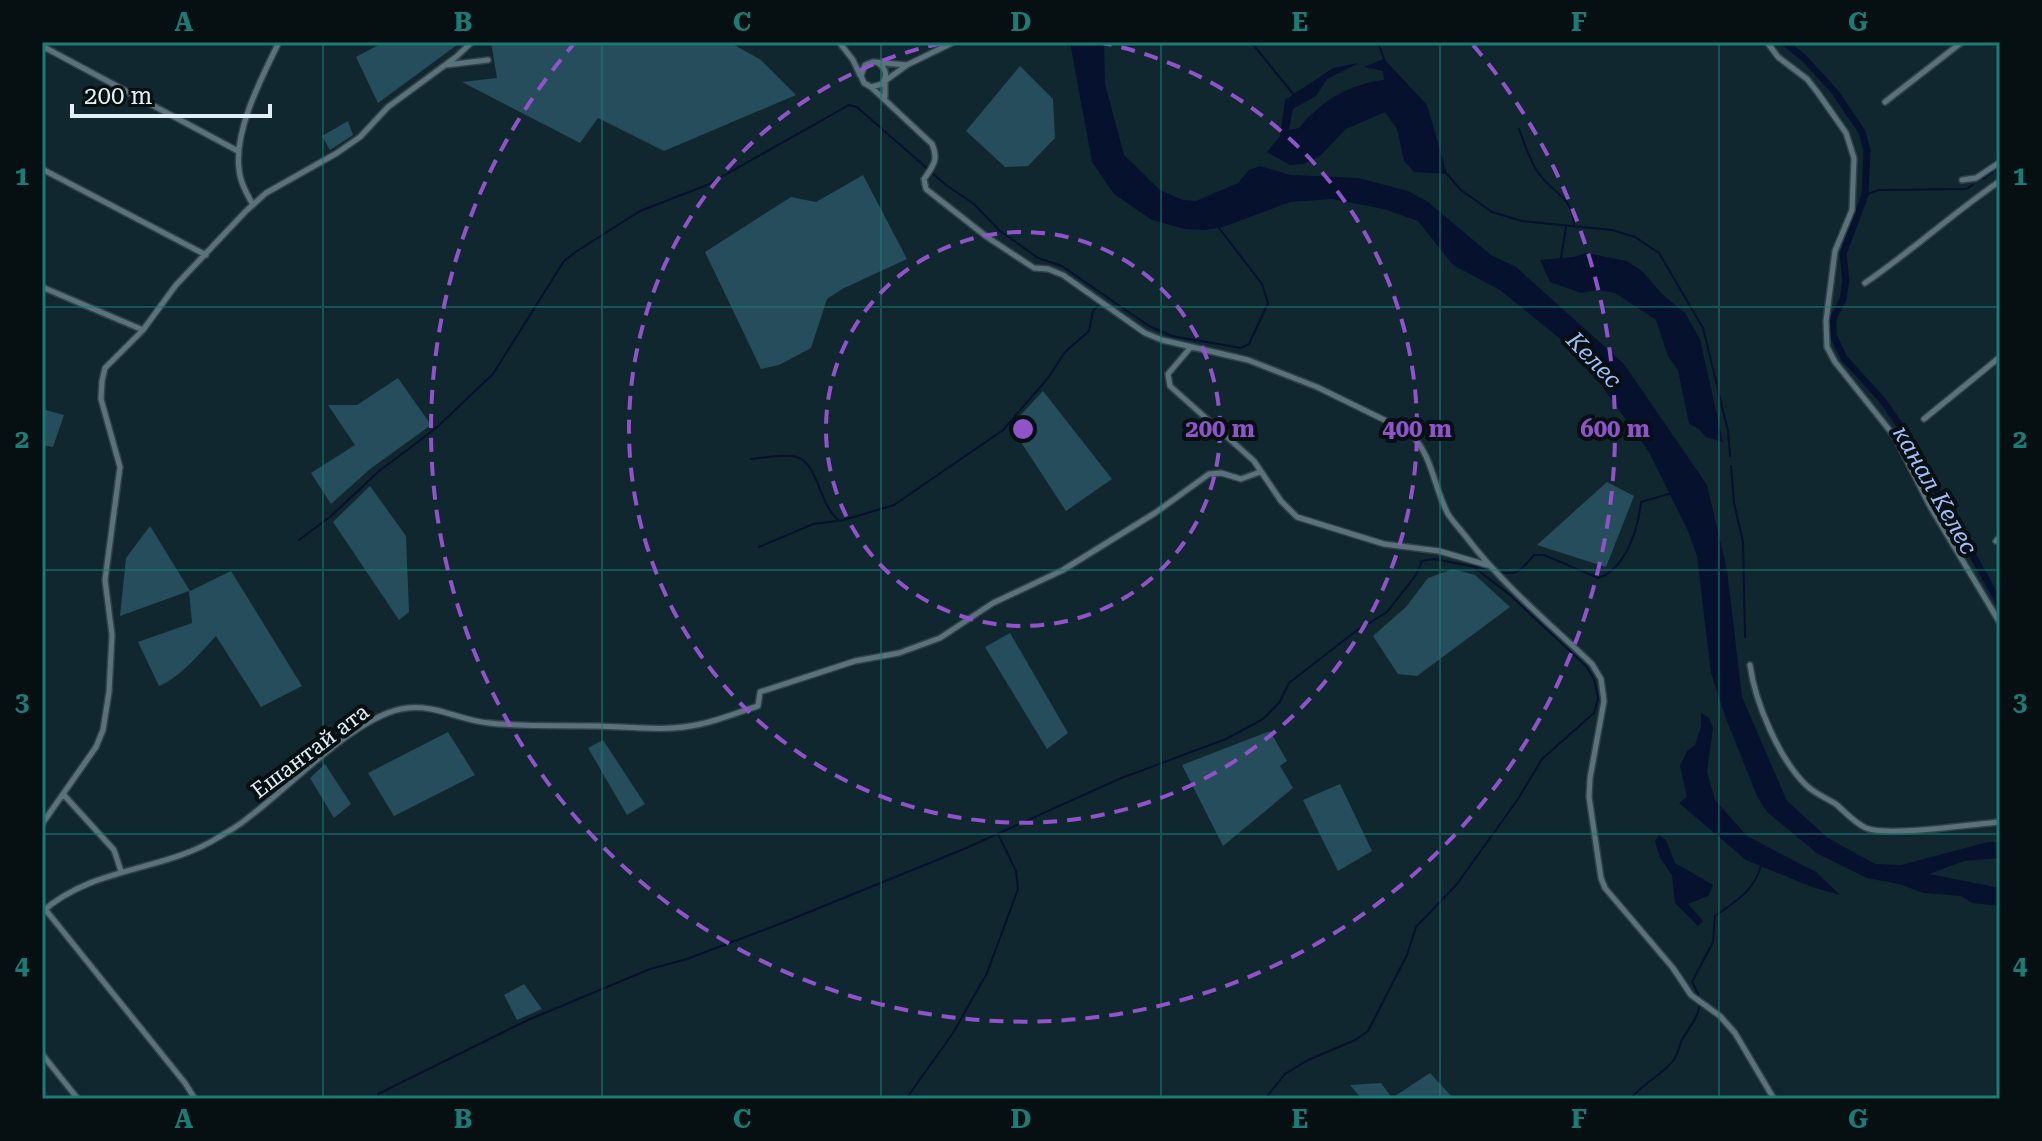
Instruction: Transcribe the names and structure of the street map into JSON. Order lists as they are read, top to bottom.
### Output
{
  "streets": {
    "street": ["Ешантай ата"]
  },
  "water": ["Келес", "канал Келес"],
  "scale_bar": "200 m",
  "grid": {
    "columns": [
      "A",
      "B",
      "C",
      "D",
      "E",
      "F",
      "G"
    ],
    "rows": [
      "1",
      "2",
      "3",
      "4"
    ]
  },
  "rings": ["200 m", "400 m", "600 m"]
}
